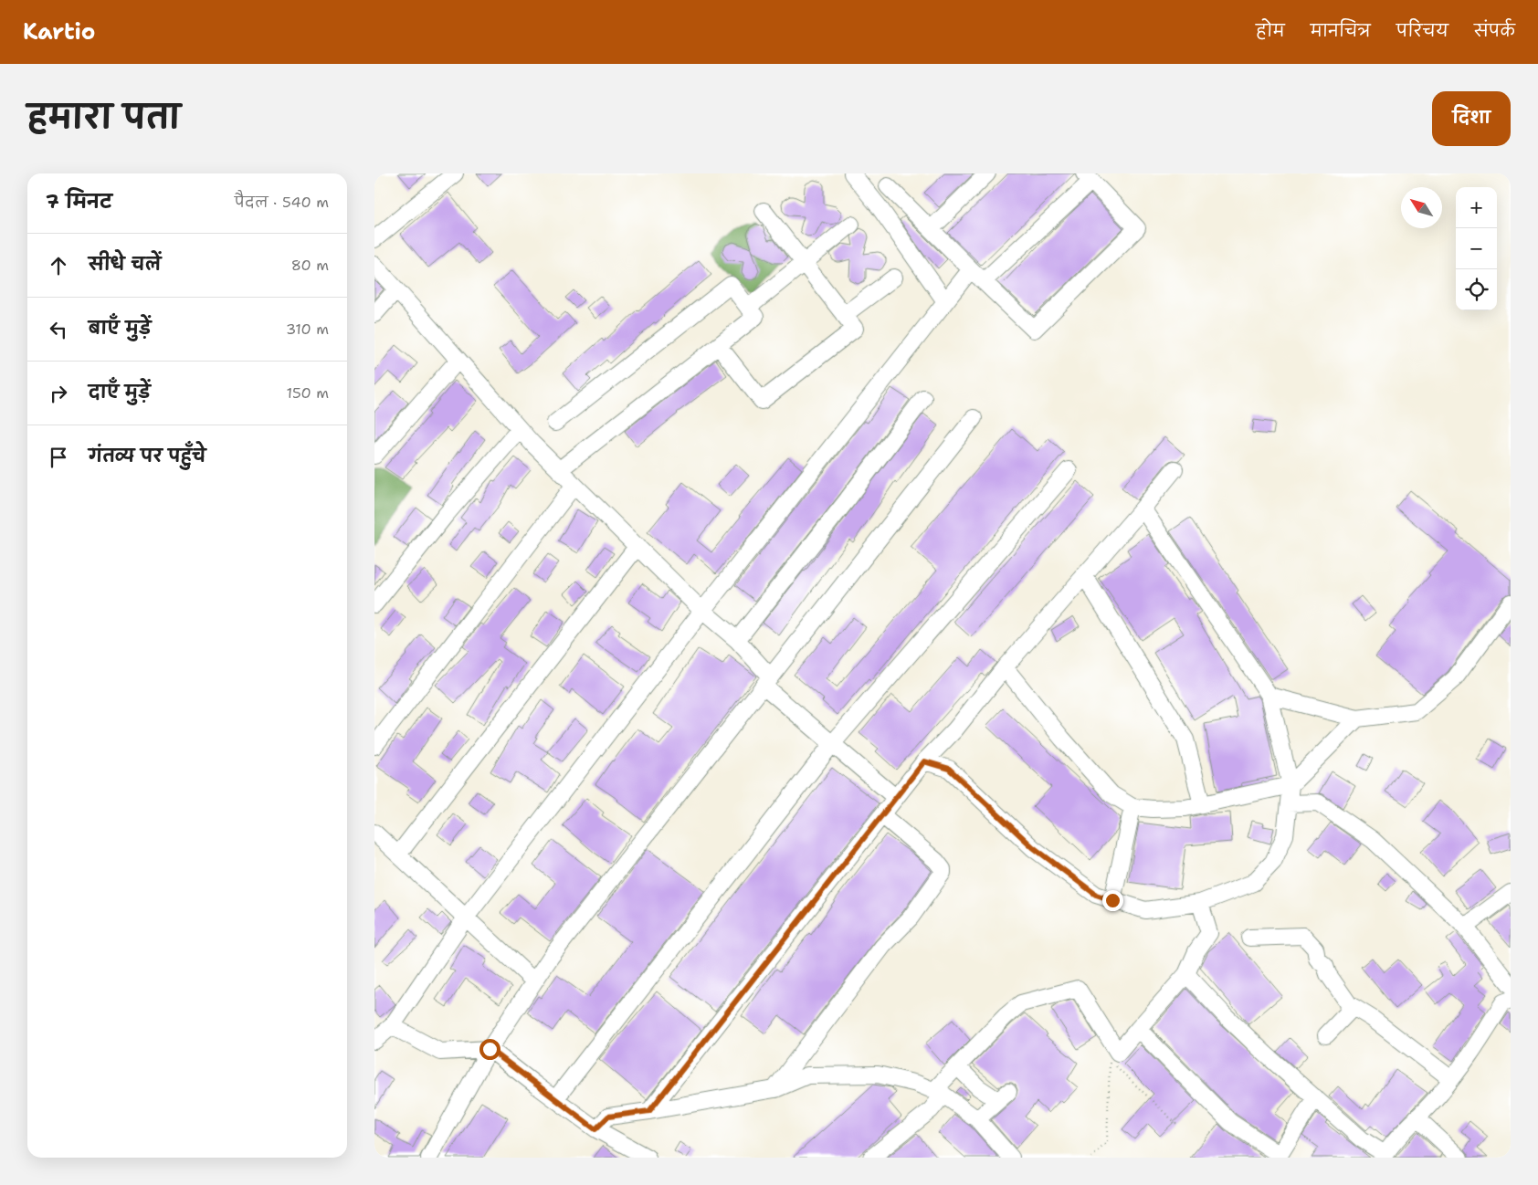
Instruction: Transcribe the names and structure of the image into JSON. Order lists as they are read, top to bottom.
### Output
{
  "north": "top left",
  "page": {
    "header": "Kartio",
    "nav": [
      "होम",
      "मानचित्र",
      "परिचय",
      "संपर्क"
    ],
    "title": "हमारा पता",
    "buttons": "दिशा",
    "heading": ["7 मिनट", "पैदल · 540 m"],
    "map_buttons": ["+", "−"],
    "list": [
      ["सीधे चलें", "80 m"],
      ["बाएँ मुड़ें", "310 m"],
      ["दाएँ मुड़ें", "150 m"],
      "गंतव्य पर पहुँचे"
    ]
  }
}
